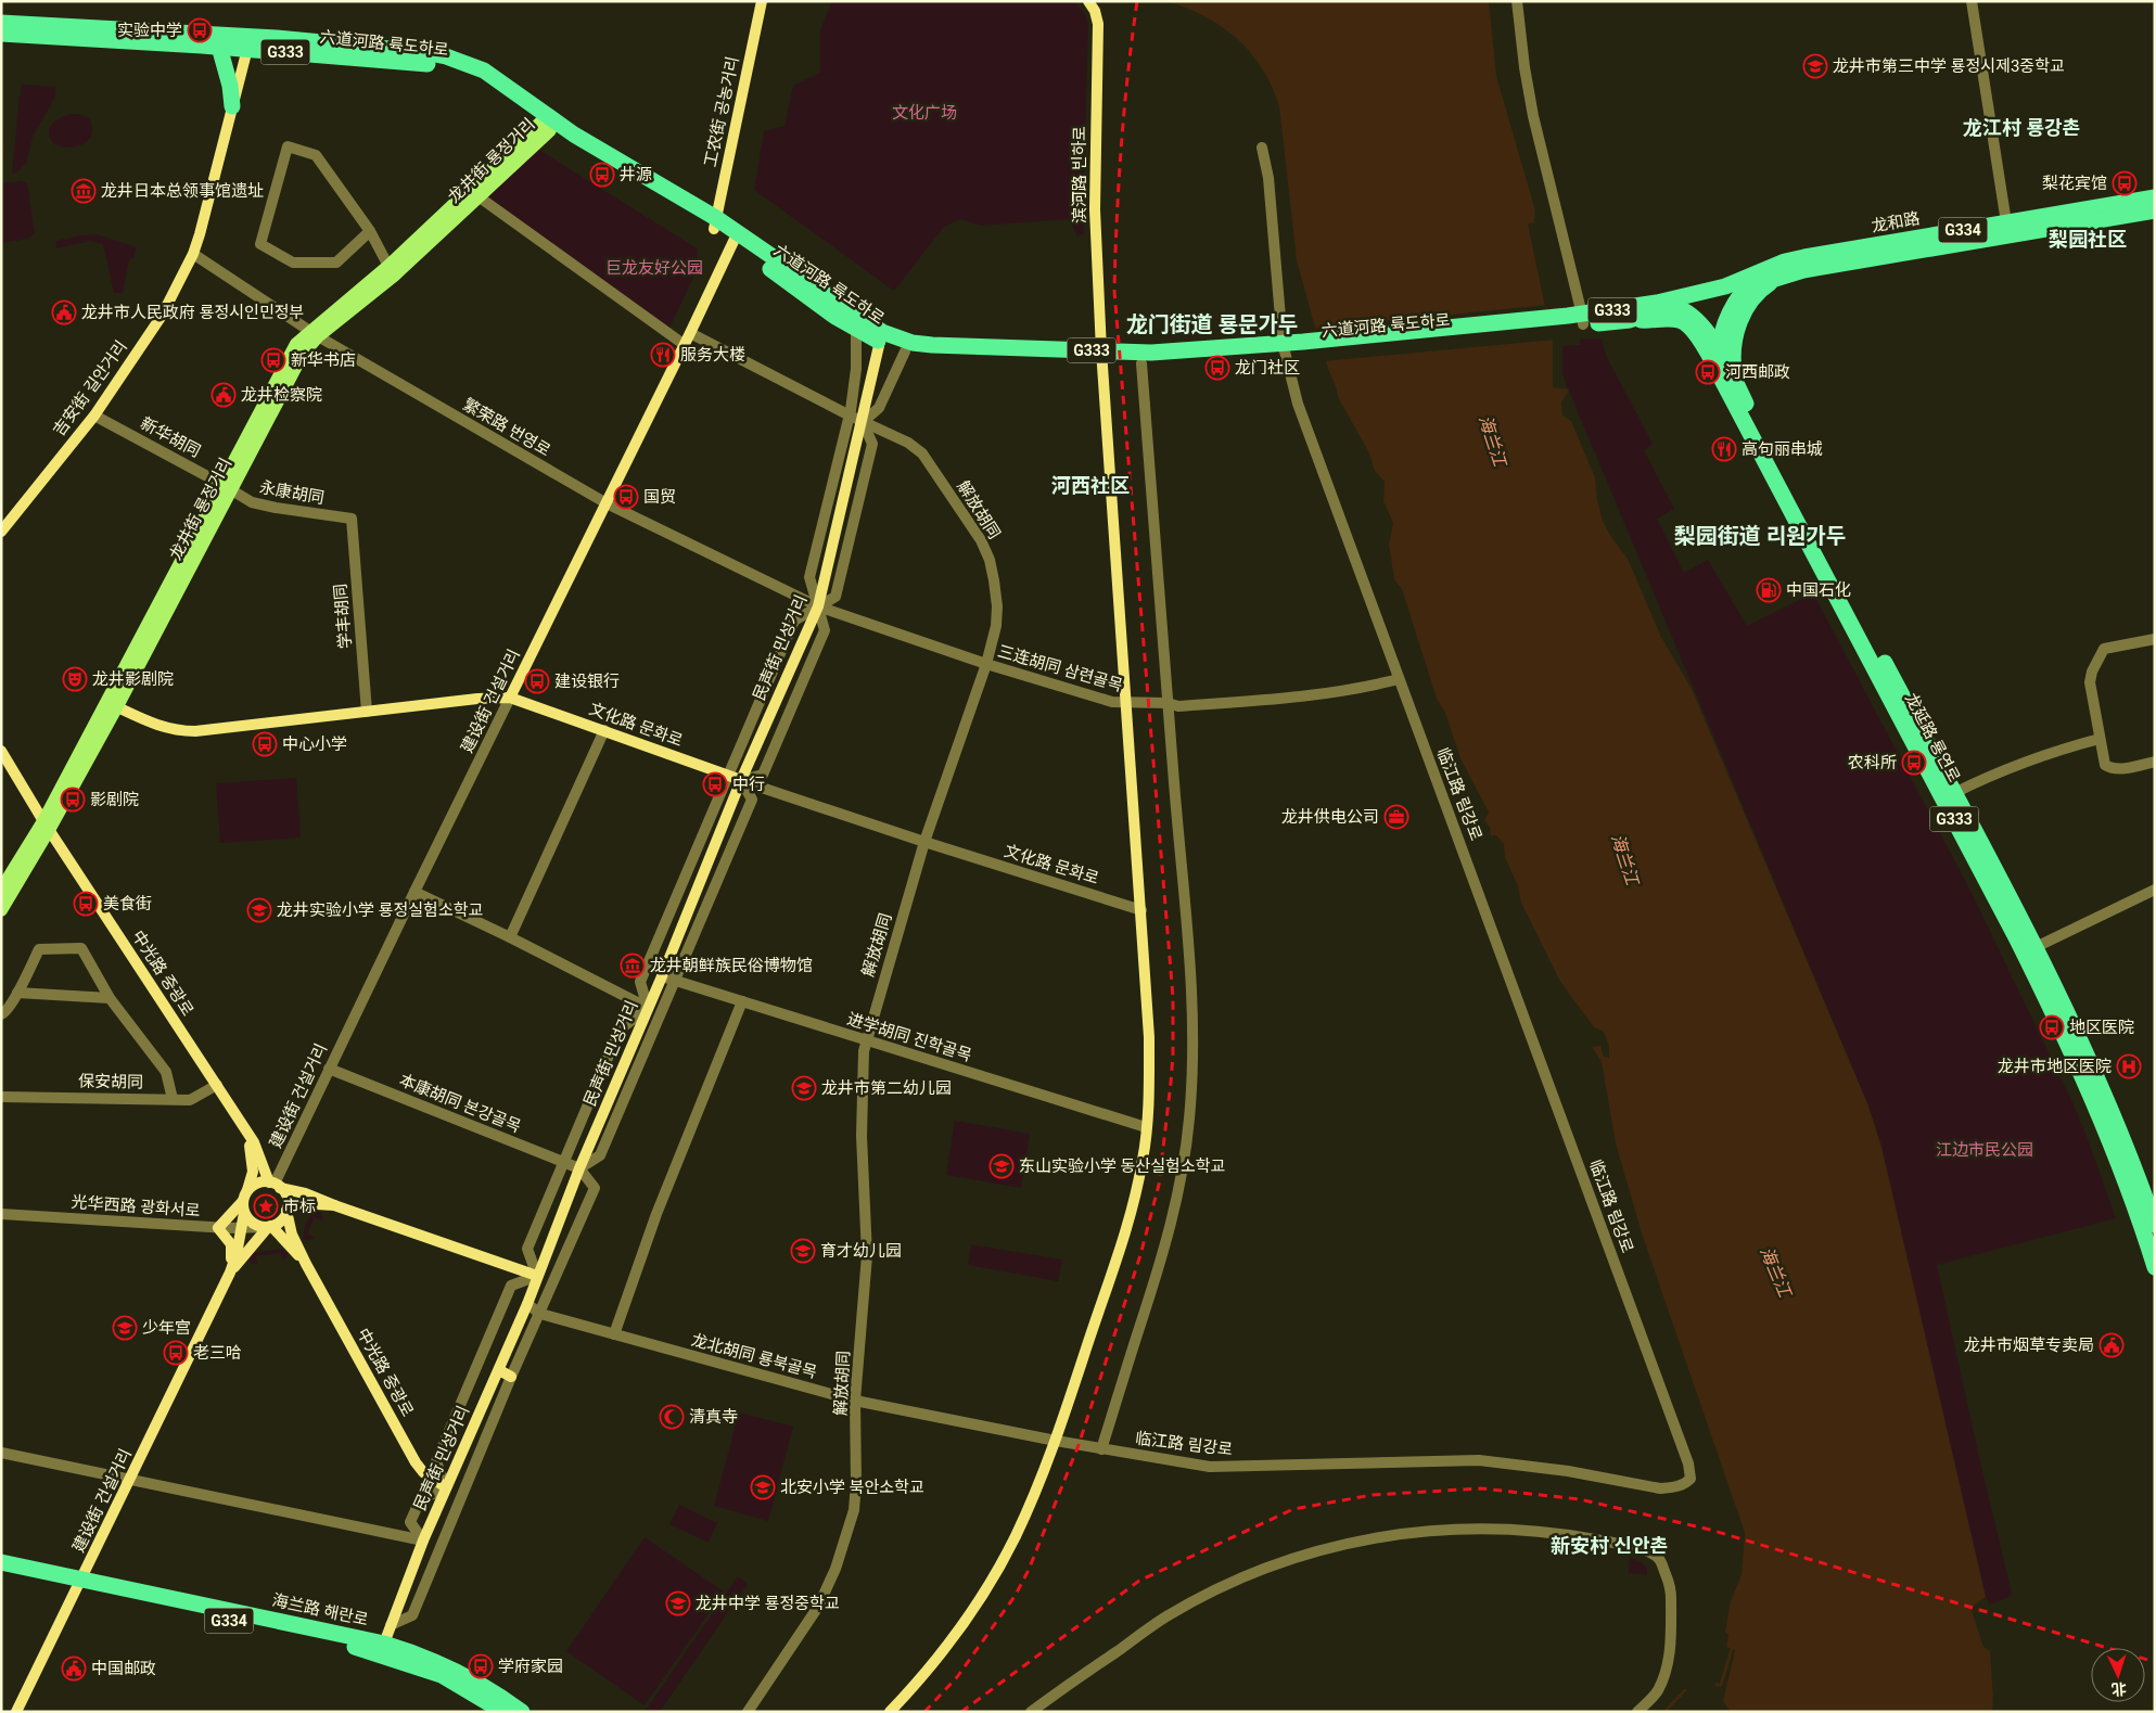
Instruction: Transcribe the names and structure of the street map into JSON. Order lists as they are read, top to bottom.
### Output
{
  "streets": {
    "highway": [
      "六道河路 륙도하로",
      "G333",
      "龙和路",
      "G334",
      "龙延路 룡연로",
      "海兰路 해란로"
    ],
    "main road": ["龙井街 룡정거리"],
    "street": [
      "工农街 공농거리",
      "滨河路 빈하로",
      "吉安街 길안거리",
      "繁荣路 번영로",
      "新华胡同",
      "永康胡同",
      "解放胡同",
      "学丰胡同",
      "民声街 민성거리",
      "三连胡同 삼련골목",
      "建设街 건설거리",
      "文化路 문화로",
      "临江路 림강로",
      "中光路 중광로",
      "进学胡同 진학골목",
      "保安胡同",
      "本康胡同 본강골목",
      "光华西路 광화서로",
      "龙北胡同 룡북골목"
    ]
  },
  "crossings": [
    ["六道河路 륙도하로", "工农街 공농거리"],
    ["六道河路 륙도하로", "龙井街 룡정거리"],
    ["六道河路 륙도하로", "滨河路 빈하로"],
    ["六道河路 륙도하로", "龙和路"],
    ["六道河路 륙도하로", "吉安街 길안거리"],
    ["六道河路 륙도하로", "民声街 민성거리"],
    ["六道河路 륙도하로", "建设街 건설거리"],
    ["六道河路 륙도하로", "龙延路 룡연로"],
    ["六道河路 륙도하로", "临江路 림강로"],
    ["龙井街 룡정거리", "繁荣路 번영로"],
    ["龙井街 룡정거리", "新华胡同"],
    ["龙井街 룡정거리", "永康胡同"],
    ["龙井街 룡정거리", "文化路 문화로"],
    ["龙井街 룡정거리", "中光路 중광로"],
    ["滨河路 빈하로", "三连胡同 삼련골목"],
    ["滨河路 빈하로", "文化路 문화로"],
    ["滨河路 빈하로", "临江路 림강로"],
    ["滨河路 빈하로", "进学胡同 진학골목"],
    ["滨河路 빈하로", "龙北胡同 룡북골목"],
    ["龙和路", "龙延路 룡연로"],
    ["吉安街 길안거리", "繁荣路 번영로"],
    ["吉安街 길안거리", "新华胡同"],
    ["繁荣路 번영로", "民声街 민성거리"],
    ["繁荣路 번영로", "三连胡同 삼련골목"],
    ["繁荣路 번영로", "建设街 건설거리"],
    ["新华胡同", "永康胡同"],
    ["永康胡同", "学丰胡同"],
    ["解放胡同", "民声街 민성거리"],
    ["解放胡同", "三连胡同 삼련골목"],
    ["解放胡同", "建设街 건설거리"],
    ["解放胡同", "文化路 문화로"],
    ["解放胡同", "进学胡同 진학골목"],
    ["解放胡同", "龙北胡同 룡북골목"],
    ["学丰胡同", "文化路 문화로"],
    ["民声街 민성거리", "三连胡同 삼련골목"],
    ["民声街 민성거리", "文化路 문화로"],
    ["民声街 민성거리", "中光路 중광로"],
    ["民声街 민성거리", "进学胡同 진학골목"],
    ["民声街 민성거리", "本康胡同 본강골목"],
    ["民声街 민성거리", "海兰路 해란로"],
    ["三连胡同 삼련골목", "临江路 림강로"],
    ["建设街 건설거리", "文化路 문화로"],
    ["建设街 건설거리", "中光路 중광로"],
    ["建设街 건설거리", "本康胡同 본강골목"],
    ["建设街 건설거리", "光华西路 광화서로"],
    ["建设街 건설거리", "海兰路 해란로"],
    ["临江路 림강로", "龙北胡同 룡북골목"],
    ["中光路 중광로", "保安胡同"],
    ["中光路 중광로", "光华西路 광화서로"]
  ],
  "districts": [
    "龙江村 룡강촌",
    "梨园社区",
    "龙门街道 룡문가두",
    "河西社区",
    "梨园街道 리원가두",
    "新安村 신안촌"
  ],
  "water": ["海兰江"],
  "parks": ["文化广场", "巨龙友好公园", "江边市民公园"],
  "places": {
    "bus stop": [
      "实验中学",
      "井源",
      "梨花宾馆",
      "新华书店",
      "龙门社区",
      "河西邮政",
      "国贸",
      "建设银行",
      "中心小学",
      "农科所",
      "中行",
      "影剧院",
      "美食街",
      "地区医院",
      "老三哈",
      "学府家园"
    ],
    "school or university": [
      "龙井市第三中学 룡정시제3중학교",
      "龙井实验小学 룡정실험소학교",
      "龙井市第二幼儿园",
      "东山实验小学 동산실험소학교",
      "育才幼儿园",
      "少年宫",
      "北安小学 북안소학교",
      "龙井中学 룡정중학교"
    ],
    "museum": ["龙井日本总领事馆遗址", "龙井朝鲜族民俗博物馆"],
    "public building": [
      "龙井市人民政府 룡정시인민정부",
      "龙井检察院",
      "龙井市烟草专卖局",
      "中国邮政"
    ],
    "restaurant": ["服务大楼", "高句丽串城"],
    "fuel station": ["中国石化"],
    "theatre": ["龙井影剧院"],
    "office": ["龙井供电公司"],
    "hospital": ["龙井市地区医院"],
    "place": ["市标"],
    "mosque": ["清真寺"]
  },
  "north": "bottom"
}
